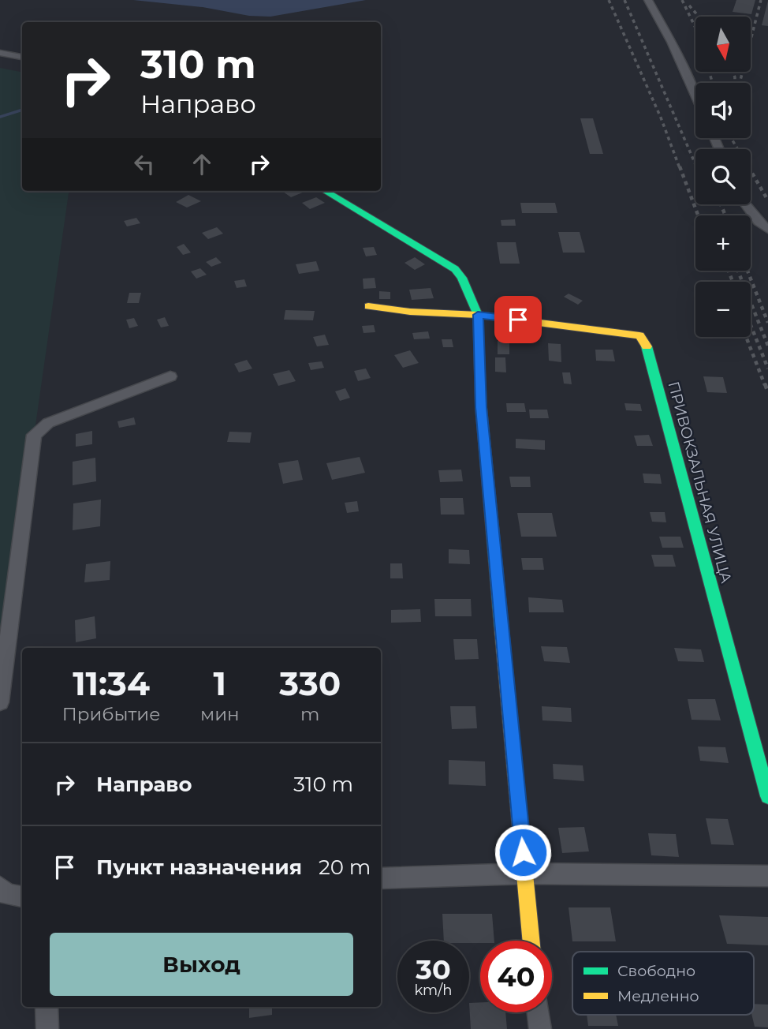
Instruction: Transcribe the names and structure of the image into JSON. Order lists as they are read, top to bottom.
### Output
{
  "streets": {
    "street": ["ПРИВОКЗАЛЬНАЯ УЛИЦА"]
  },
  "legend": ["Свободно", "Медленно"],
  "north": "bottom",
  "page": {
    "map_buttons": ["+", "−"],
    "turn": ["310 m", "Направо"],
    "eta": [
      "11:34",
      "Прибытие",
      "1",
      "мин",
      "330",
      "m"
    ],
    "list": [
      {
        "name": "Направо",
        "value": "310 m"
      },
      {
        "name": "Пункт назначения",
        "value": "20 m"
      }
    ],
    "buttons": "Выход",
    "speed": "30 km/h",
    "limit": "40"
  }
}
